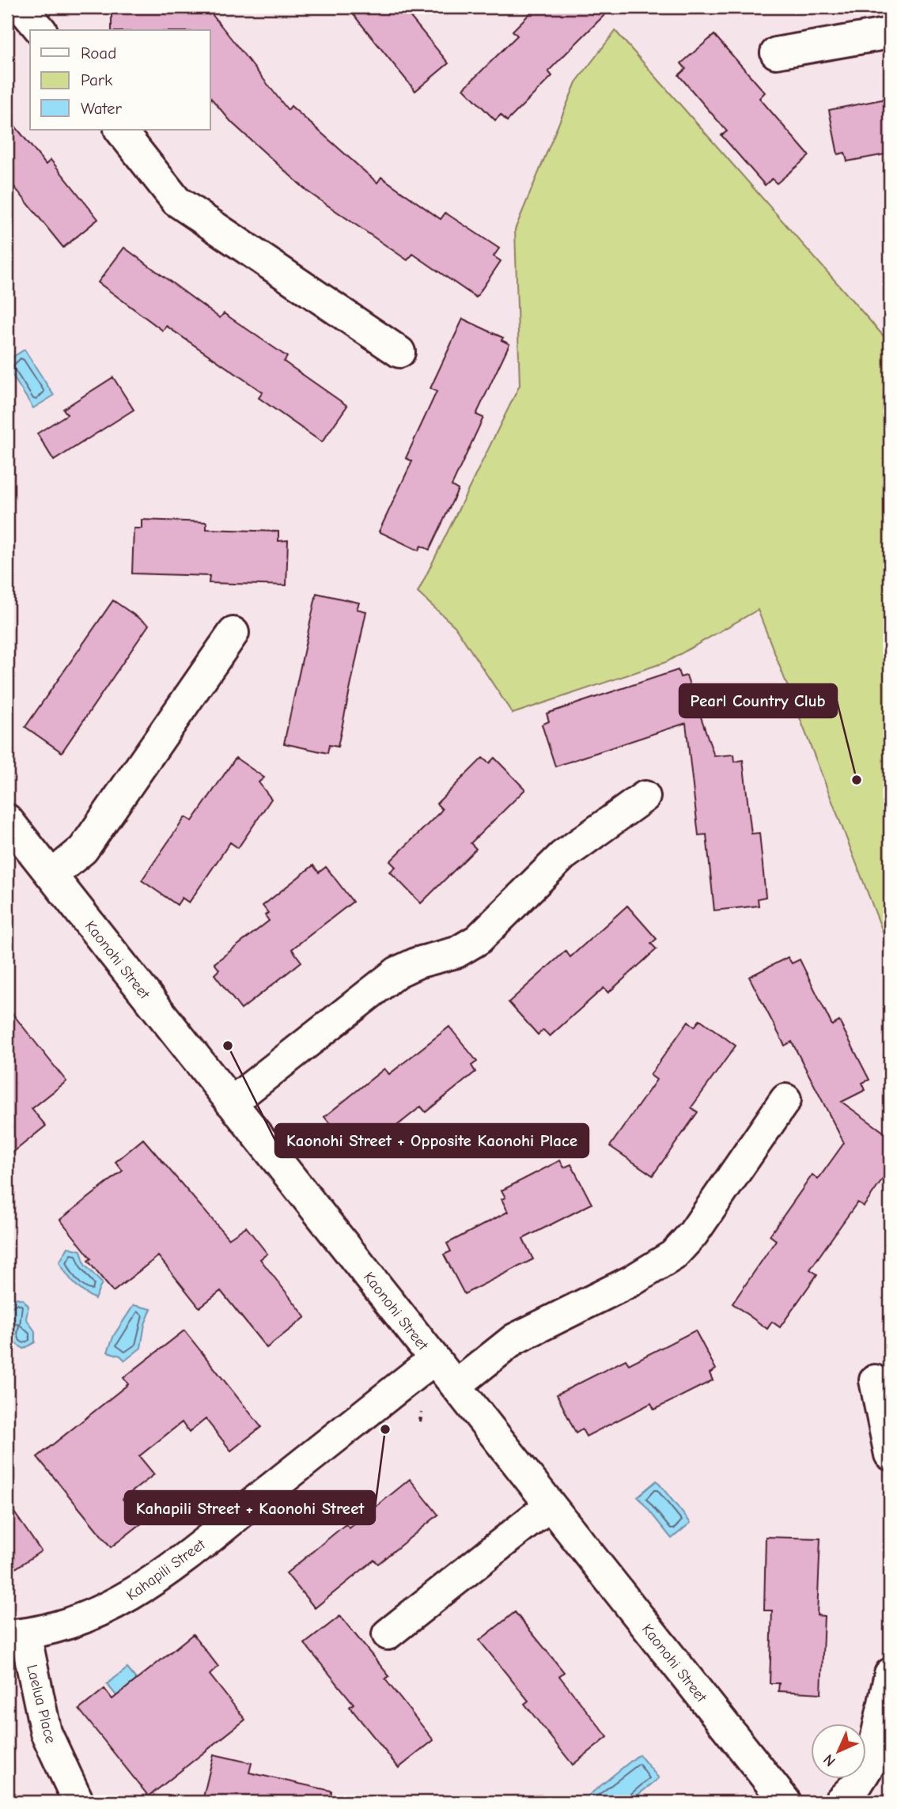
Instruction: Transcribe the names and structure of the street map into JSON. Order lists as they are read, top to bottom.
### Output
{
  "streets": {
    "street": ["Kaonohi Street", "Kahapili Street", "Laelua Place"]
  },
  "crossings": [
    ["Kaonohi Street", "Kahapili Street"],
    ["Kahapili Street", "Laelua Place"]
  ],
  "places": ["Pearl Country Club", "Kaonohi Street + Opposite Kaonohi Place", "Kahapili Street + Kaonohi Street"],
  "legend": ["Road", "Park", "Water"],
  "north": "bottom left"
}
